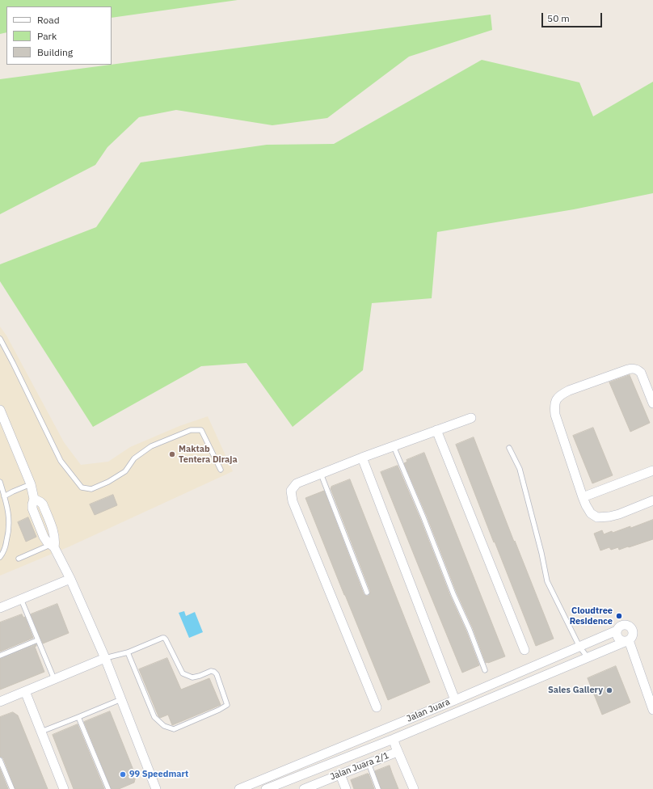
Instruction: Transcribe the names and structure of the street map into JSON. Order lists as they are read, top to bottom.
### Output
{
  "streets": {
    "street": ["Jalan Juara", "Jalan Juara 2/1"]
  },
  "places": [
    "Maktab Tentera Diraja",
    "Cloudtree Residence",
    "Sales Gallery",
    "99 Speedmart"
  ],
  "legend": ["Road", "Park", "Building"],
  "scale_bar": "50 m"
}
